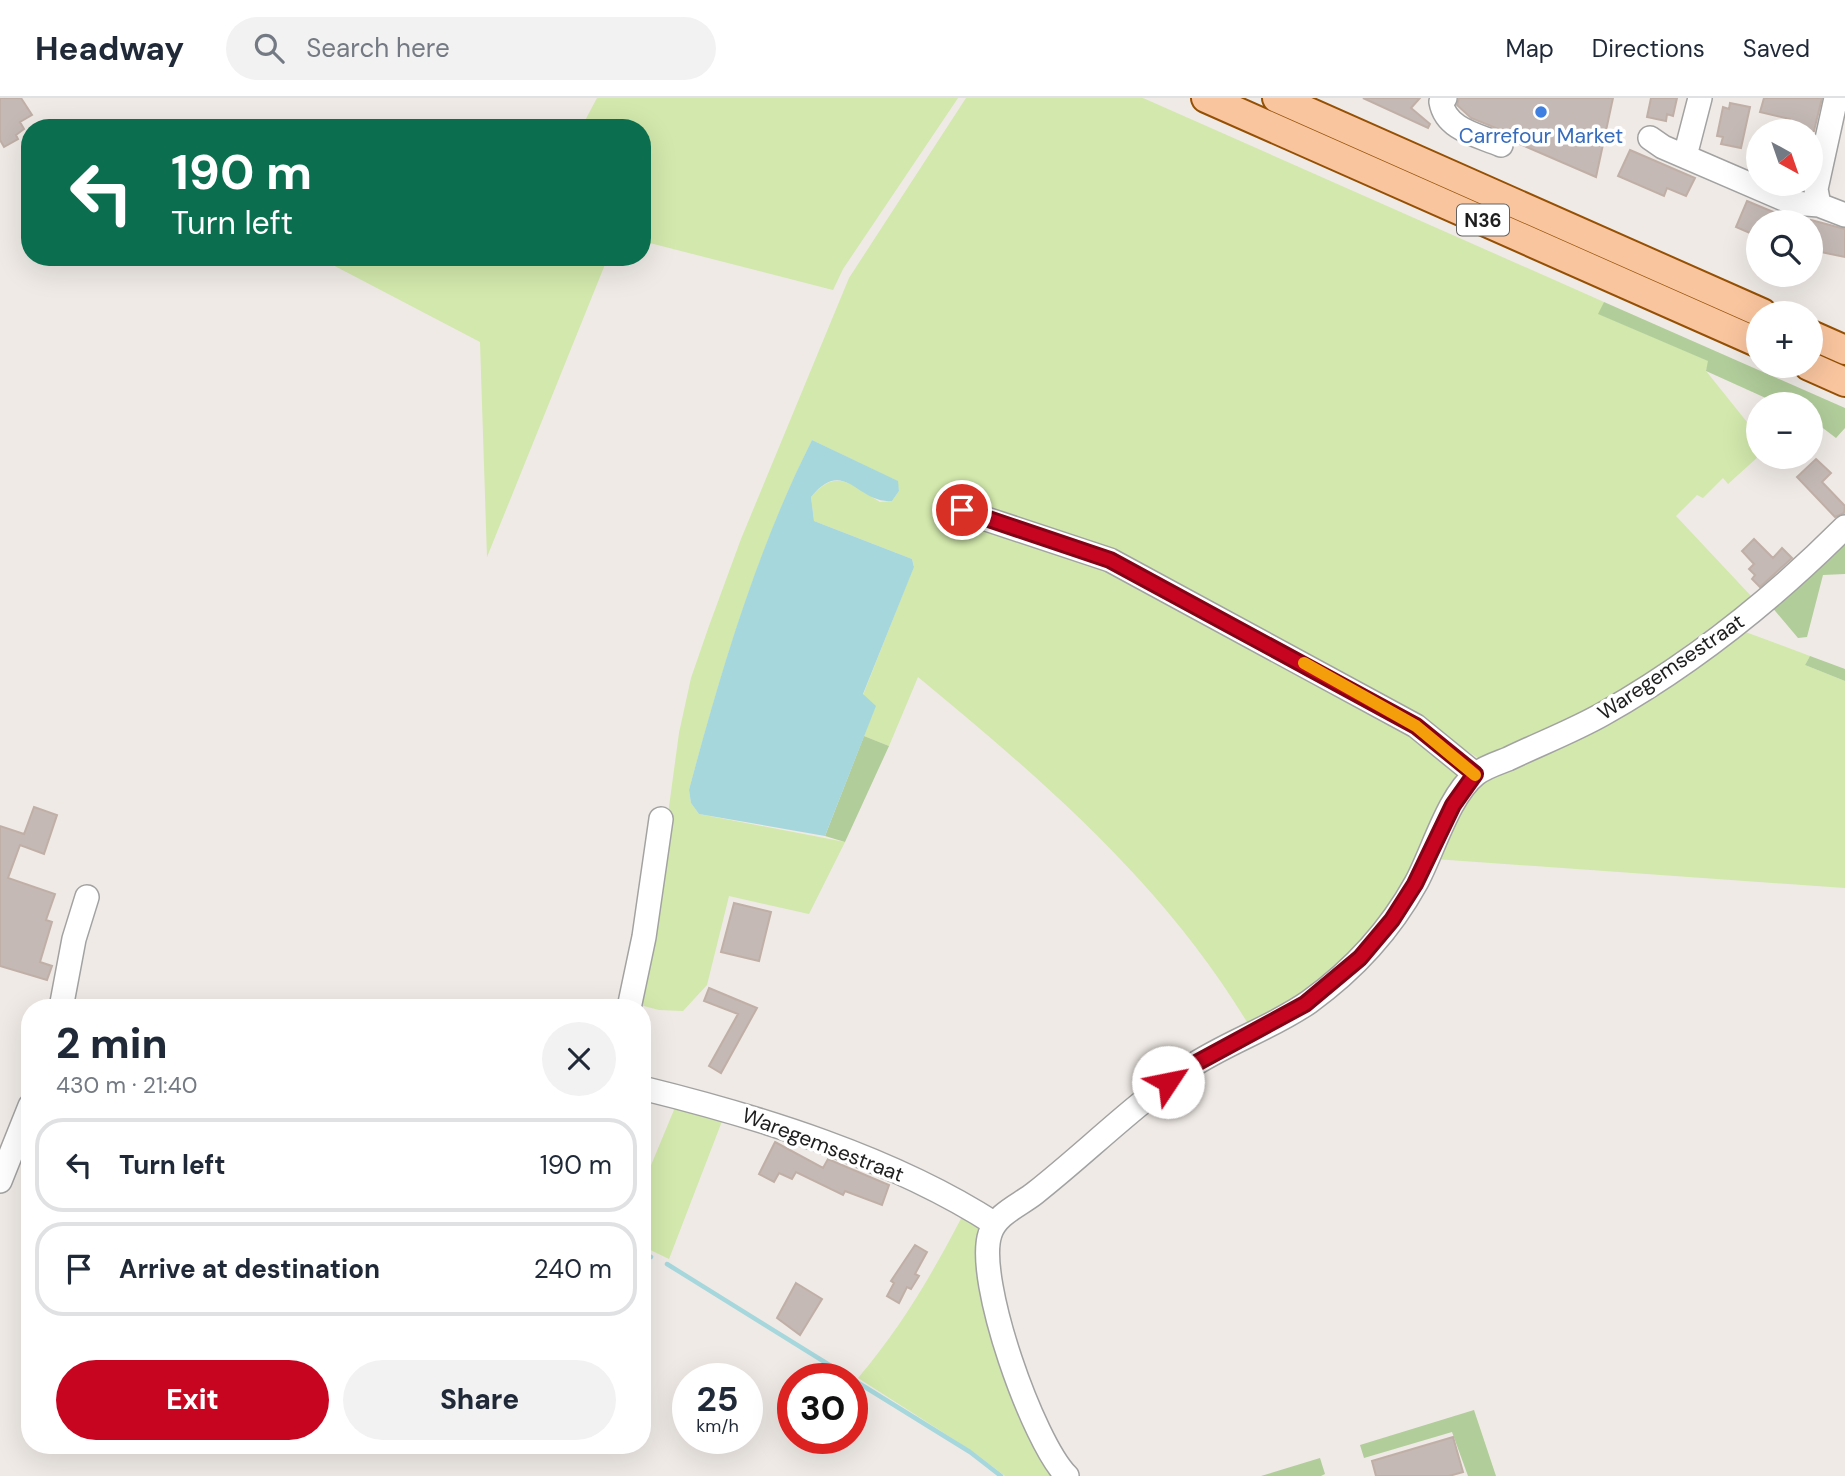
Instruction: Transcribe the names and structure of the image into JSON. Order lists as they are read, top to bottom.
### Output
{
  "streets": {
    "main road": ["N36"],
    "street": ["Waregemsestraat"]
  },
  "places": ["Carrefour Market"],
  "north": "bottom right",
  "page": {
    "header": "Headway",
    "search": "Search here",
    "nav": ["Map", "Directions", "Saved"],
    "map_buttons": ["+", "−"],
    "turn": ["190 m", "Turn left"],
    "heading": ["2 min", "430 m · 21:40"],
    "list": [
      {
        "name": "Turn left",
        "value": "190 m"
      },
      {
        "name": "Arrive at destination",
        "value": "240 m"
      }
    ],
    "buttons": ["Exit", "Share"],
    "speed": "25 km/h",
    "limit": "30"
  }
}
